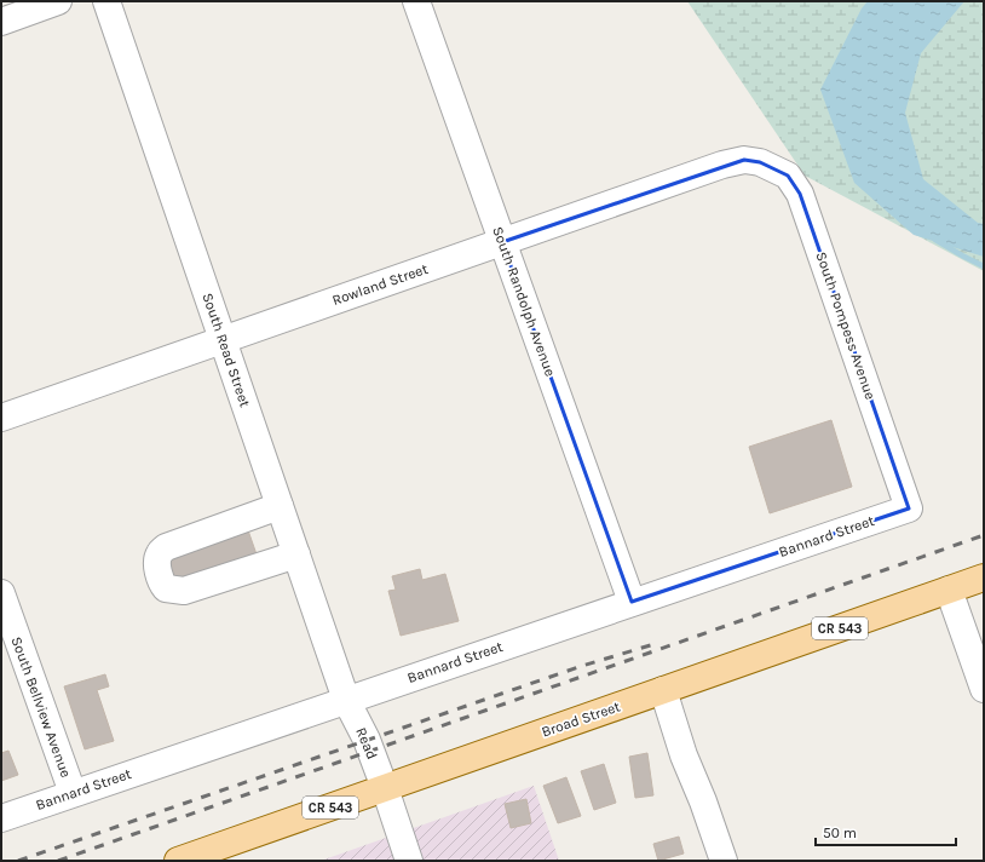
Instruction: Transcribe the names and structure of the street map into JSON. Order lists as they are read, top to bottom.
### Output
{
  "streets": {
    "main road": ["CR 543", "Broad Street"],
    "street": [
      "Rowland Street",
      "South Randolph Avenue",
      "South Pompess Avenue",
      "South Read Street",
      "Bannard Street",
      "South Bellview Avenue",
      "Read"
    ]
  },
  "crossings": [
    ["Rowland Street", "South Randolph Avenue"],
    ["Rowland Street", "South Pompess Avenue"],
    ["Rowland Street", "South Read Street"],
    ["South Randolph Avenue", "Bannard Street"],
    ["South Pompess Avenue", "Bannard Street"],
    ["South Read Street", "Bannard Street"],
    ["South Read Street", "Read"],
    ["Bannard Street", "South Bellview Avenue"],
    ["Bannard Street", "Read"],
    ["Broad Street", "Read"]
  ],
  "scale_bar": "50 m"
}
